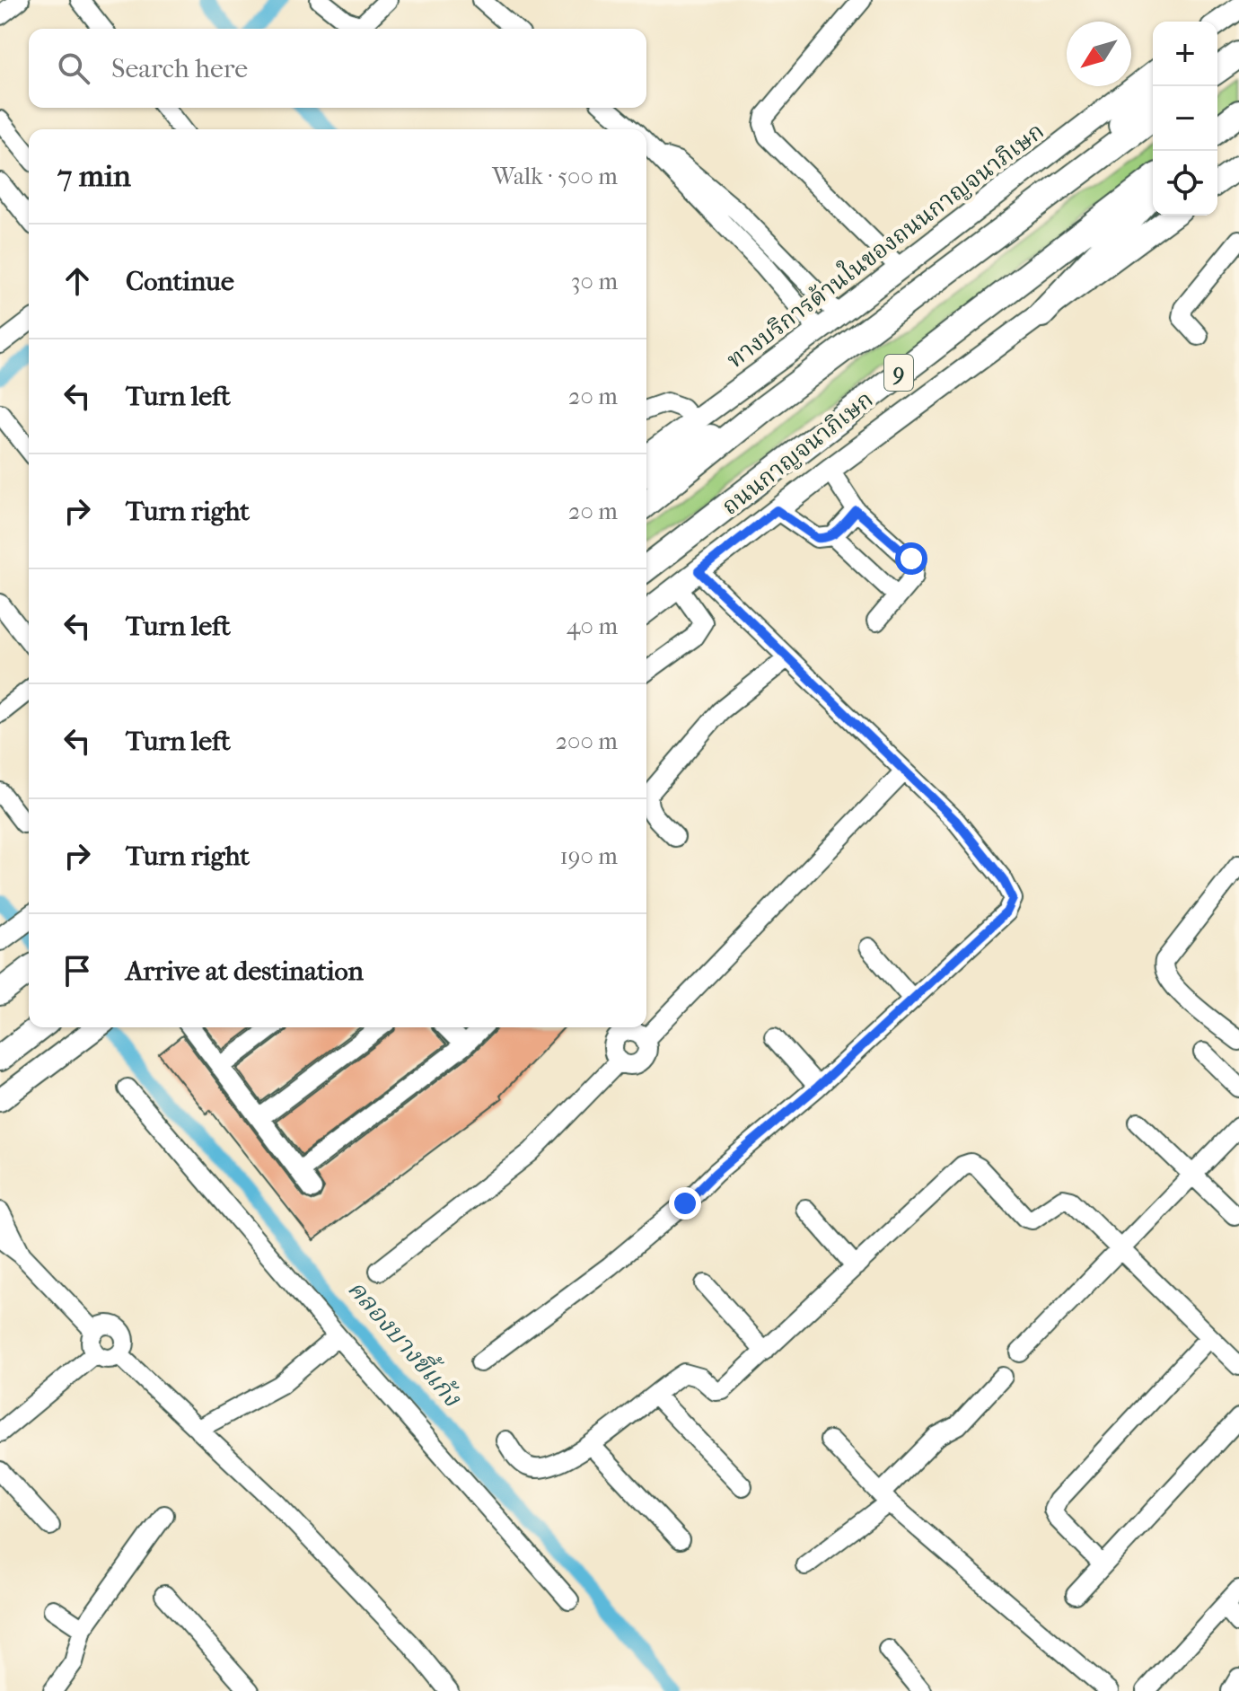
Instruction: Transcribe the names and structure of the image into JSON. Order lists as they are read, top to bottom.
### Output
{
  "streets": {
    "highway": ["9", "ถนนกาญจนาภิเษก"],
    "main road": ["ทางบริการด้านในของถนนกาญจนาภิเษก"]
  },
  "water": ["คลองบางขี้แก้ง"],
  "north": "bottom left",
  "page": {
    "map_buttons": ["+", "−"],
    "search": "Search here",
    "heading": ["7 min", "Walk · 500 m"],
    "list": [
      ["Continue", "30 m"],
      ["Turn left", "20 m"],
      ["Turn right", "20 m"],
      ["Turn left", "40 m"],
      ["Turn left", "200 m"],
      ["Turn right", "190 m"],
      "Arrive at destination"
    ]
  }
}
